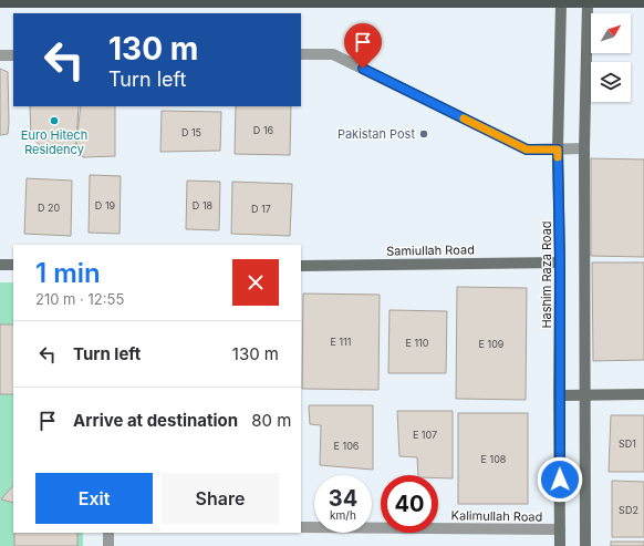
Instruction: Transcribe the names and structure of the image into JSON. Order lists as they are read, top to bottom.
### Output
{
  "streets": {
    "street": ["Samiullah Road", "Hashim Raza Road", "Kalimullah Road"]
  },
  "crossings": [
    ["Samiullah Road", "Hashim Raza Road"],
    ["Hashim Raza Road", "Kalimullah Road"]
  ],
  "places": ["Euro Hitech Residency", "Pakistan Post"],
  "house_numbers": [
    "D 16",
    "D 15",
    "D 19",
    "D 18",
    "D 20",
    "D 17",
    "E 111",
    "E 110",
    "E 109",
    "E 107",
    "SD1",
    "E 106",
    "E 108",
    "SD2"
  ],
  "north": "top right",
  "page": {
    "turn": ["130 m", "Turn left"],
    "heading": ["1 min", "210 m · 12:55"],
    "list": [
      {
        "name": "Turn left",
        "value": "130 m"
      },
      {
        "name": "Arrive at destination",
        "value": "80 m"
      }
    ],
    "buttons": ["Exit", "Share"],
    "speed": "34 km/h",
    "limit": "40"
  }
}
